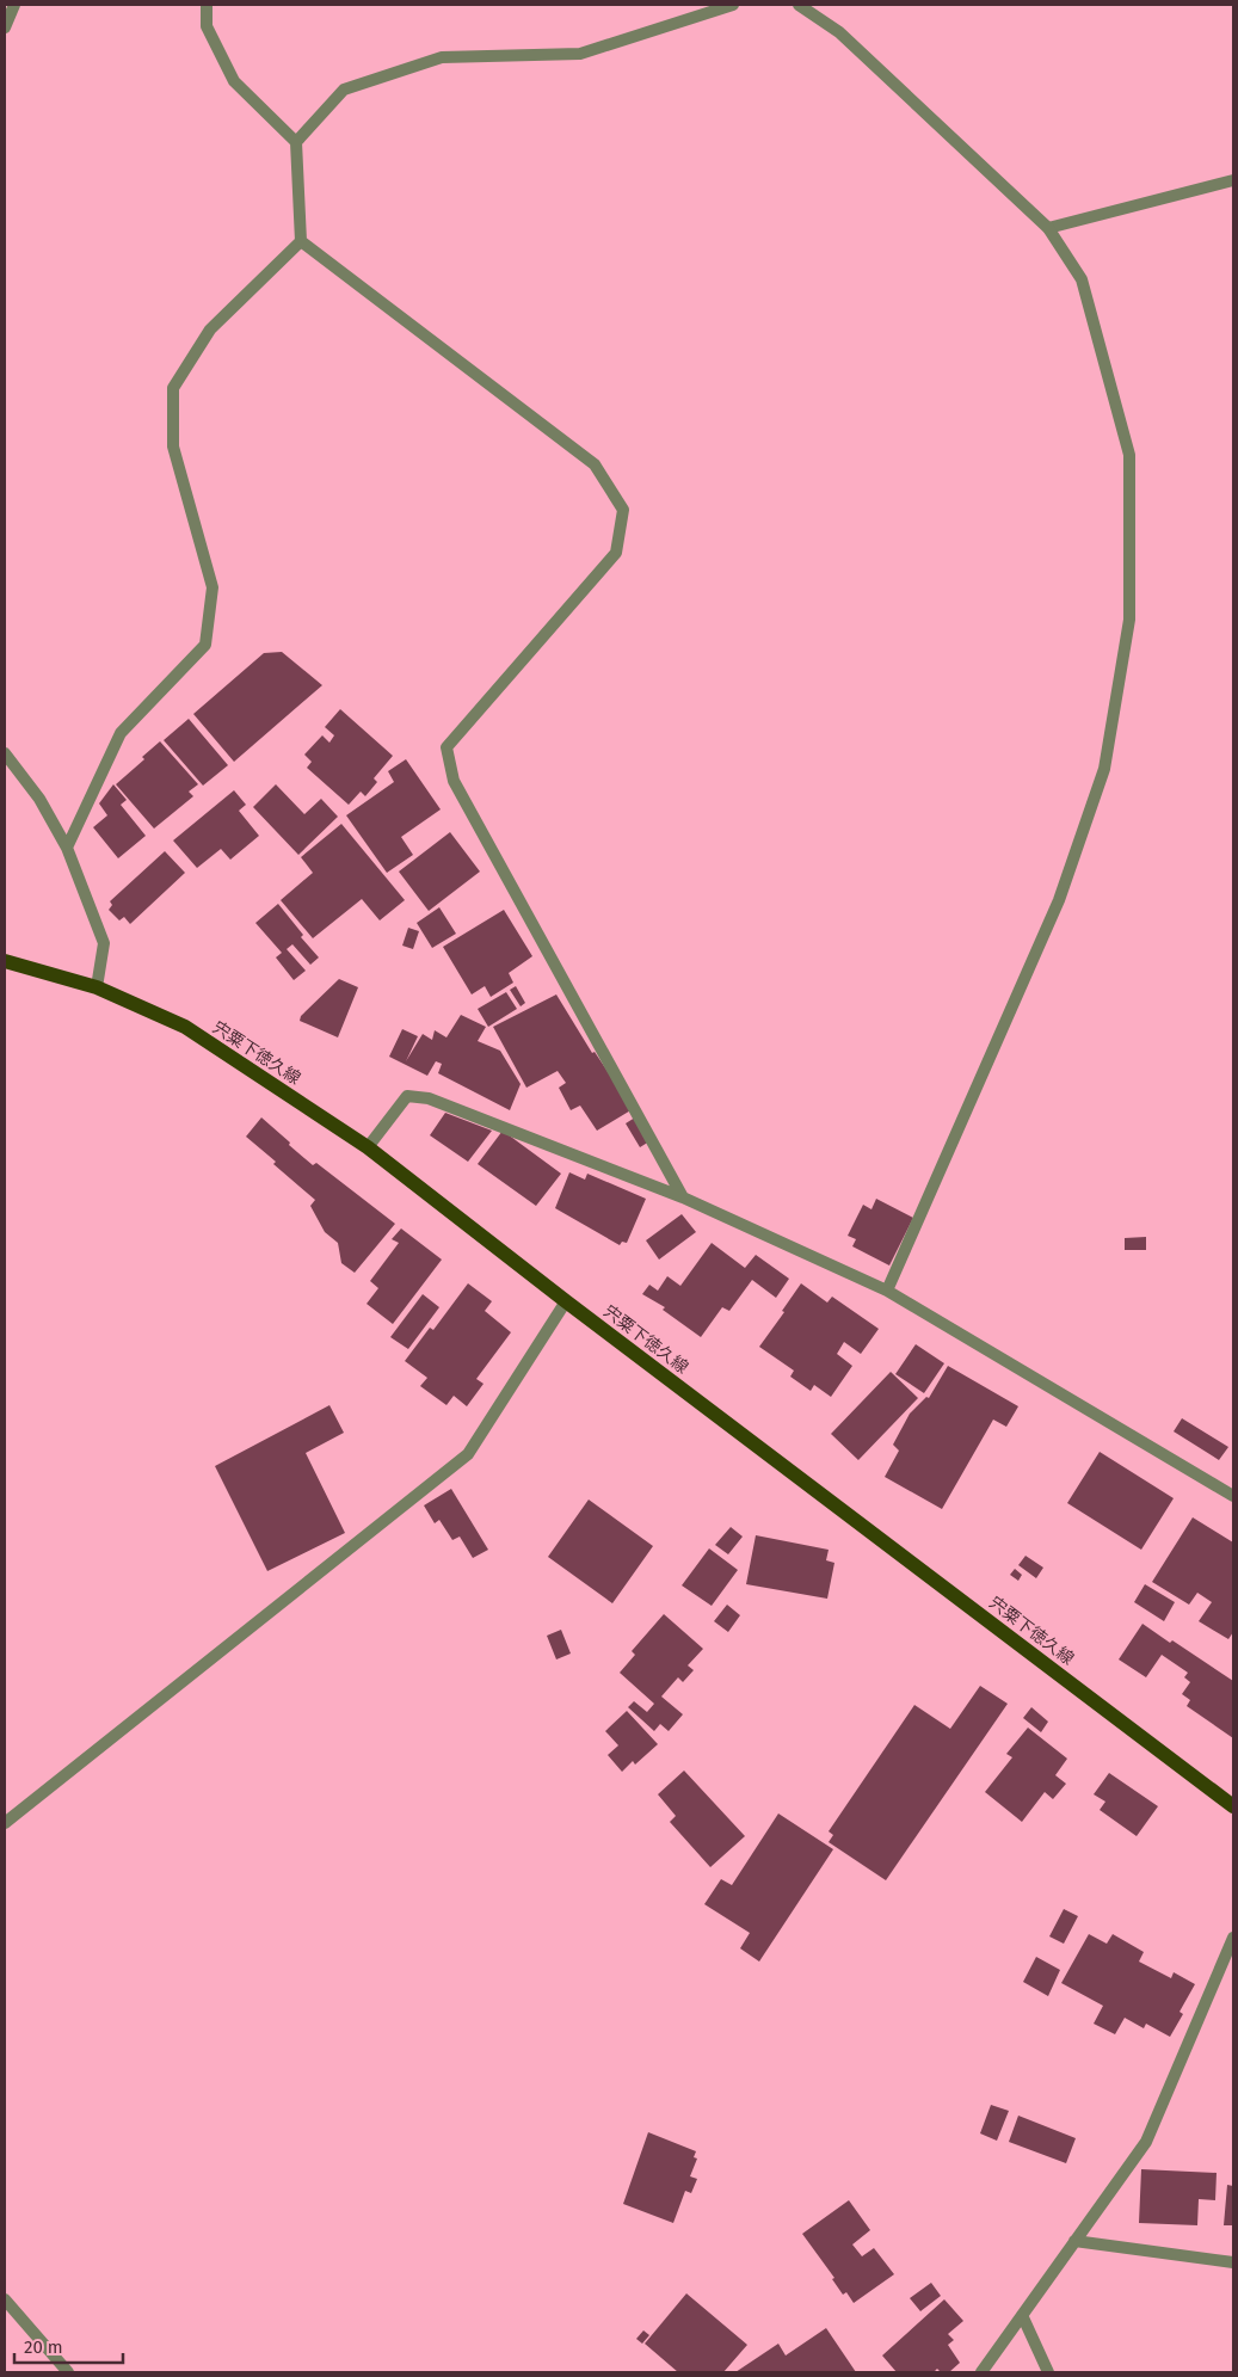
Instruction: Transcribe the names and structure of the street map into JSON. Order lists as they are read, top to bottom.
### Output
{
  "streets": {
    "main road": ["宍粟下徳久線"]
  },
  "scale_bar": "20 m"
}
